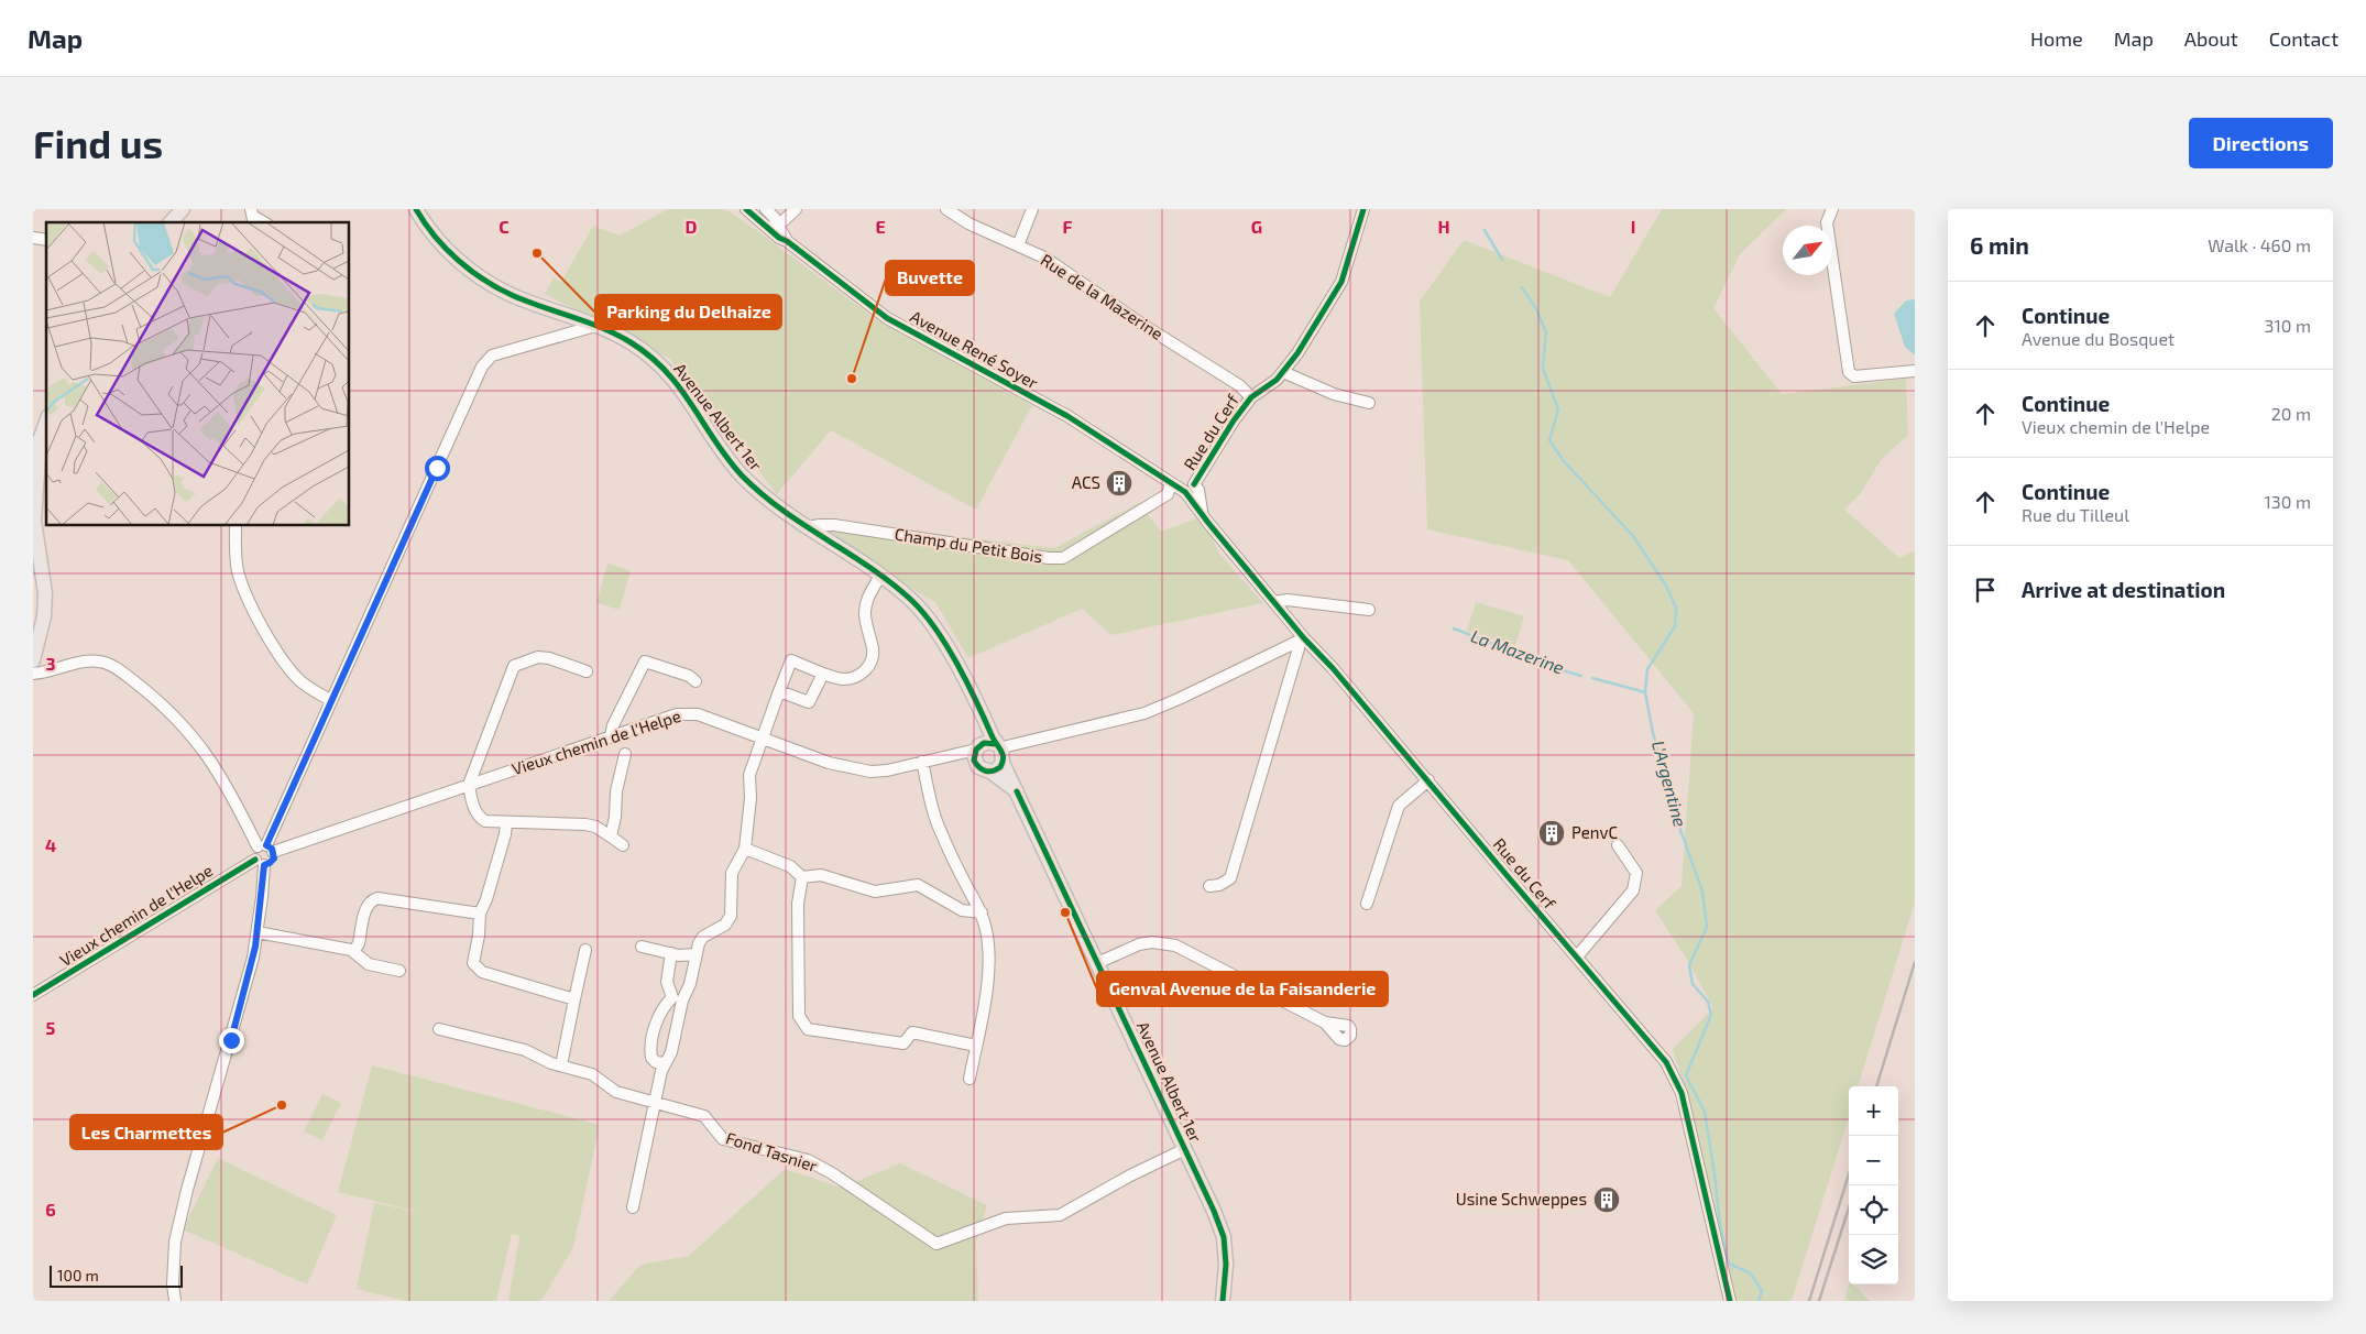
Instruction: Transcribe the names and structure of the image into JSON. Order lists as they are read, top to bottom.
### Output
{
  "streets": {
    "main road": ["Avenue Albert 1er"],
    "street": [
      "Rue de la Mazerine",
      "Avenue René Soyer",
      "Rue du Cerf",
      "Champ du Petit Bois",
      "Vieux chemin de l'Helpe",
      "Fond Tasnier"
    ]
  },
  "crossings": [
    ["Rue de la Mazerine", "Rue du Cerf"],
    ["Avenue René Soyer", "Rue du Cerf"],
    ["Avenue René Soyer", "Champ du Petit Bois"],
    ["Avenue Albert 1er", "Champ du Petit Bois"],
    ["Avenue Albert 1er", "Vieux chemin de l'Helpe"],
    ["Avenue Albert 1er", "Fond Tasnier"],
    ["Rue du Cerf", "Vieux chemin de l'Helpe"]
  ],
  "water": ["La Mazerine", "L'Argentine"],
  "places": {
    "other": [
      "Parking du Delhaize",
      "Buvette",
      "Genval Avenue de la Faisanderie",
      "Les Charmettes"
    ],
    "building": ["ACS", "PenvC", "Usine Schweppes"]
  },
  "scale_bar": "100 m",
  "north": "top right",
  "page": {
    "header": "Map",
    "nav": [
      "Home",
      "Map",
      "About",
      "Contact"
    ],
    "buttons": "Directions",
    "title": "Find us",
    "heading": ["6 min", "Walk · 460 m"],
    "list": [
      ["Continue", "Avenue du Bosquet", "310 m"],
      ["Continue", "Vieux chemin de l'Helpe", "20 m"],
      ["Continue", "Rue du Tilleul", "130 m"],
      "Arrive at destination"
    ],
    "map_buttons": ["+", "−"],
    "scale": "100 m"
  },
  "grid": {
    "columns": [
      "C",
      "D",
      "E",
      "F",
      "G",
      "H",
      "I"
    ],
    "rows": [
      "3",
      "4",
      "5",
      "6"
    ]
  }
}
